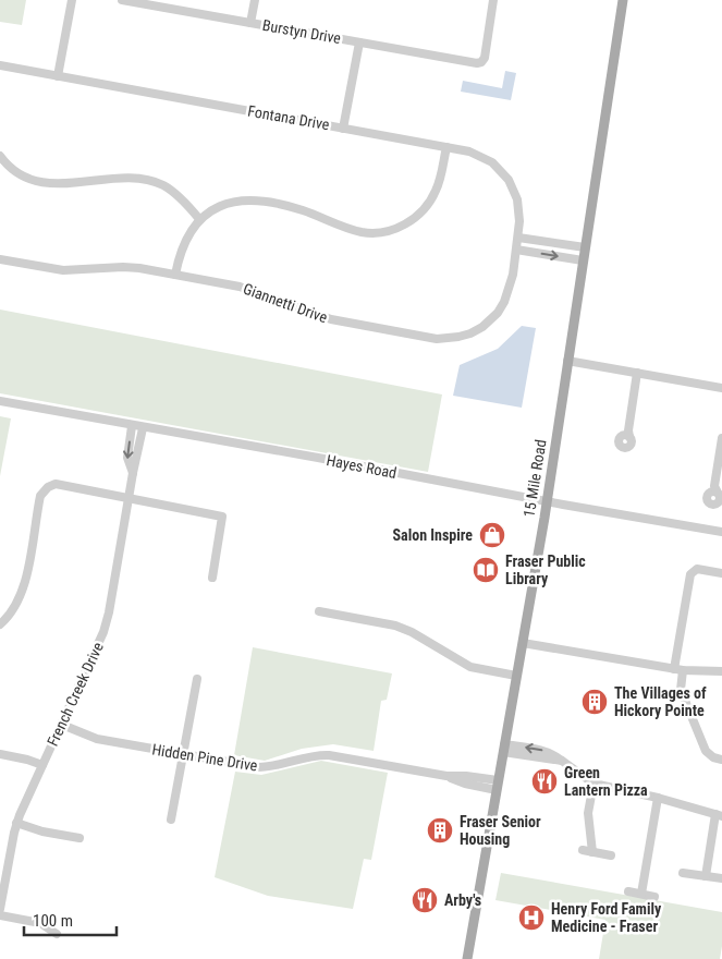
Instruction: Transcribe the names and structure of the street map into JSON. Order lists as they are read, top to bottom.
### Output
{
  "streets": {
    "main road": ["15 Mile Road"],
    "street": [
      "Burstyn Drive",
      "Fontana Drive",
      "Giannetti Drive",
      "Hayes Road",
      "French Creek Drive",
      "Hidden Pine Drive"
    ]
  },
  "crossings": [
    ["Fontana Drive", "Giannetti Drive"],
    ["Hayes Road", "15 Mile Road"],
    ["Hayes Road", "French Creek Drive"],
    ["15 Mile Road", "Hidden Pine Drive"],
    ["French Creek Drive", "Hidden Pine Drive"]
  ],
  "places": {
    "shop": ["Salon Inspire"],
    "library": ["Fraser Public Library"],
    "building": ["The Villages of Hickory Pointe", "Fraser Senior Housing"],
    "restaurant": ["Green Lantern Pizza", "Arby's"],
    "hospital": ["Henry Ford Family Medicine - Fraser"]
  },
  "scale_bar": "100 m"
}
